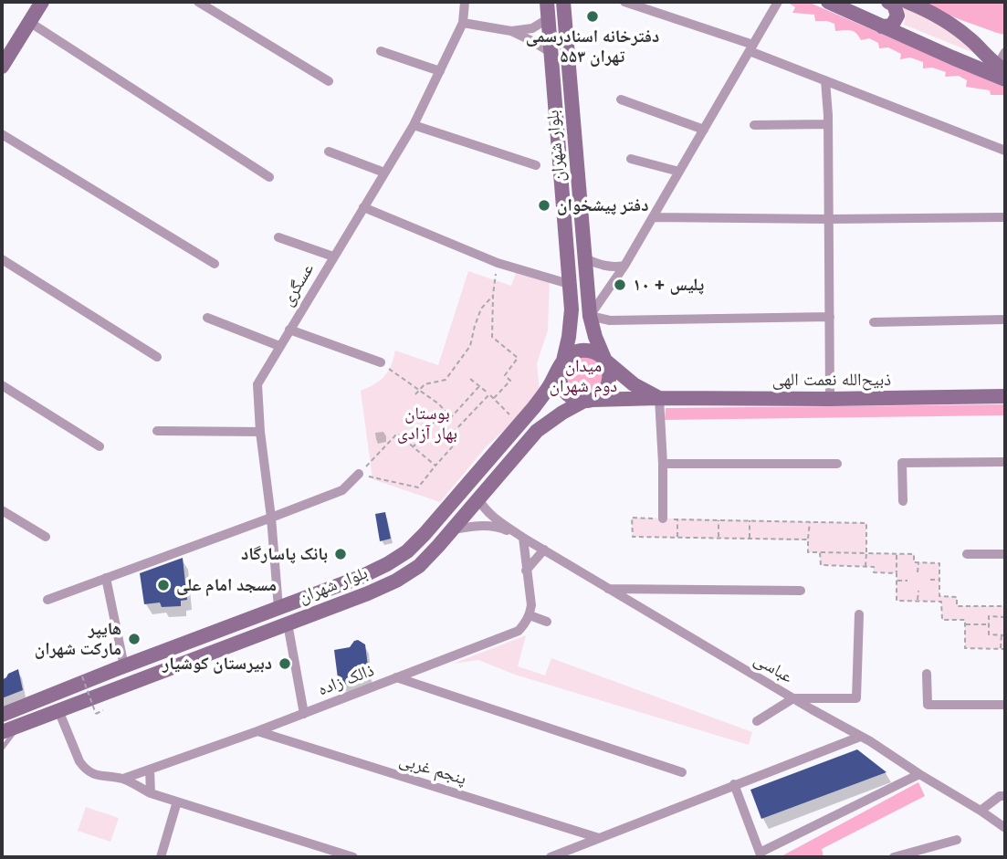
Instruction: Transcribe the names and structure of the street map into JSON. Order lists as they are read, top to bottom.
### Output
{
  "streets": {
    "street": [
      "بلوار شهران",
      "عسگری",
      "ذبیح‌الله نعمت الهی",
      "عباسی",
      "ذالک زاده",
      "پنجم غربی"
    ]
  },
  "crossings": [
    ["بلوار شهران", "عسگری"],
    ["بلوار شهران", "ذبیح‌الله نعمت الهی"],
    ["ذالک زاده", "پنجم غربی"]
  ],
  "parks": ["میدان دوم شهران", "بوستان بهار آزادی"],
  "places": [
    "دفترخانه اسنادرسمی ۵۵۳ تهران",
    "دفتر پیشخوان",
    "پلیس + ۱۰",
    "بانک پاسارگاد",
    "مسجد امام علی",
    "هایپر مارکت شهران",
    "دبیرستان کوشیار"
  ]
}
